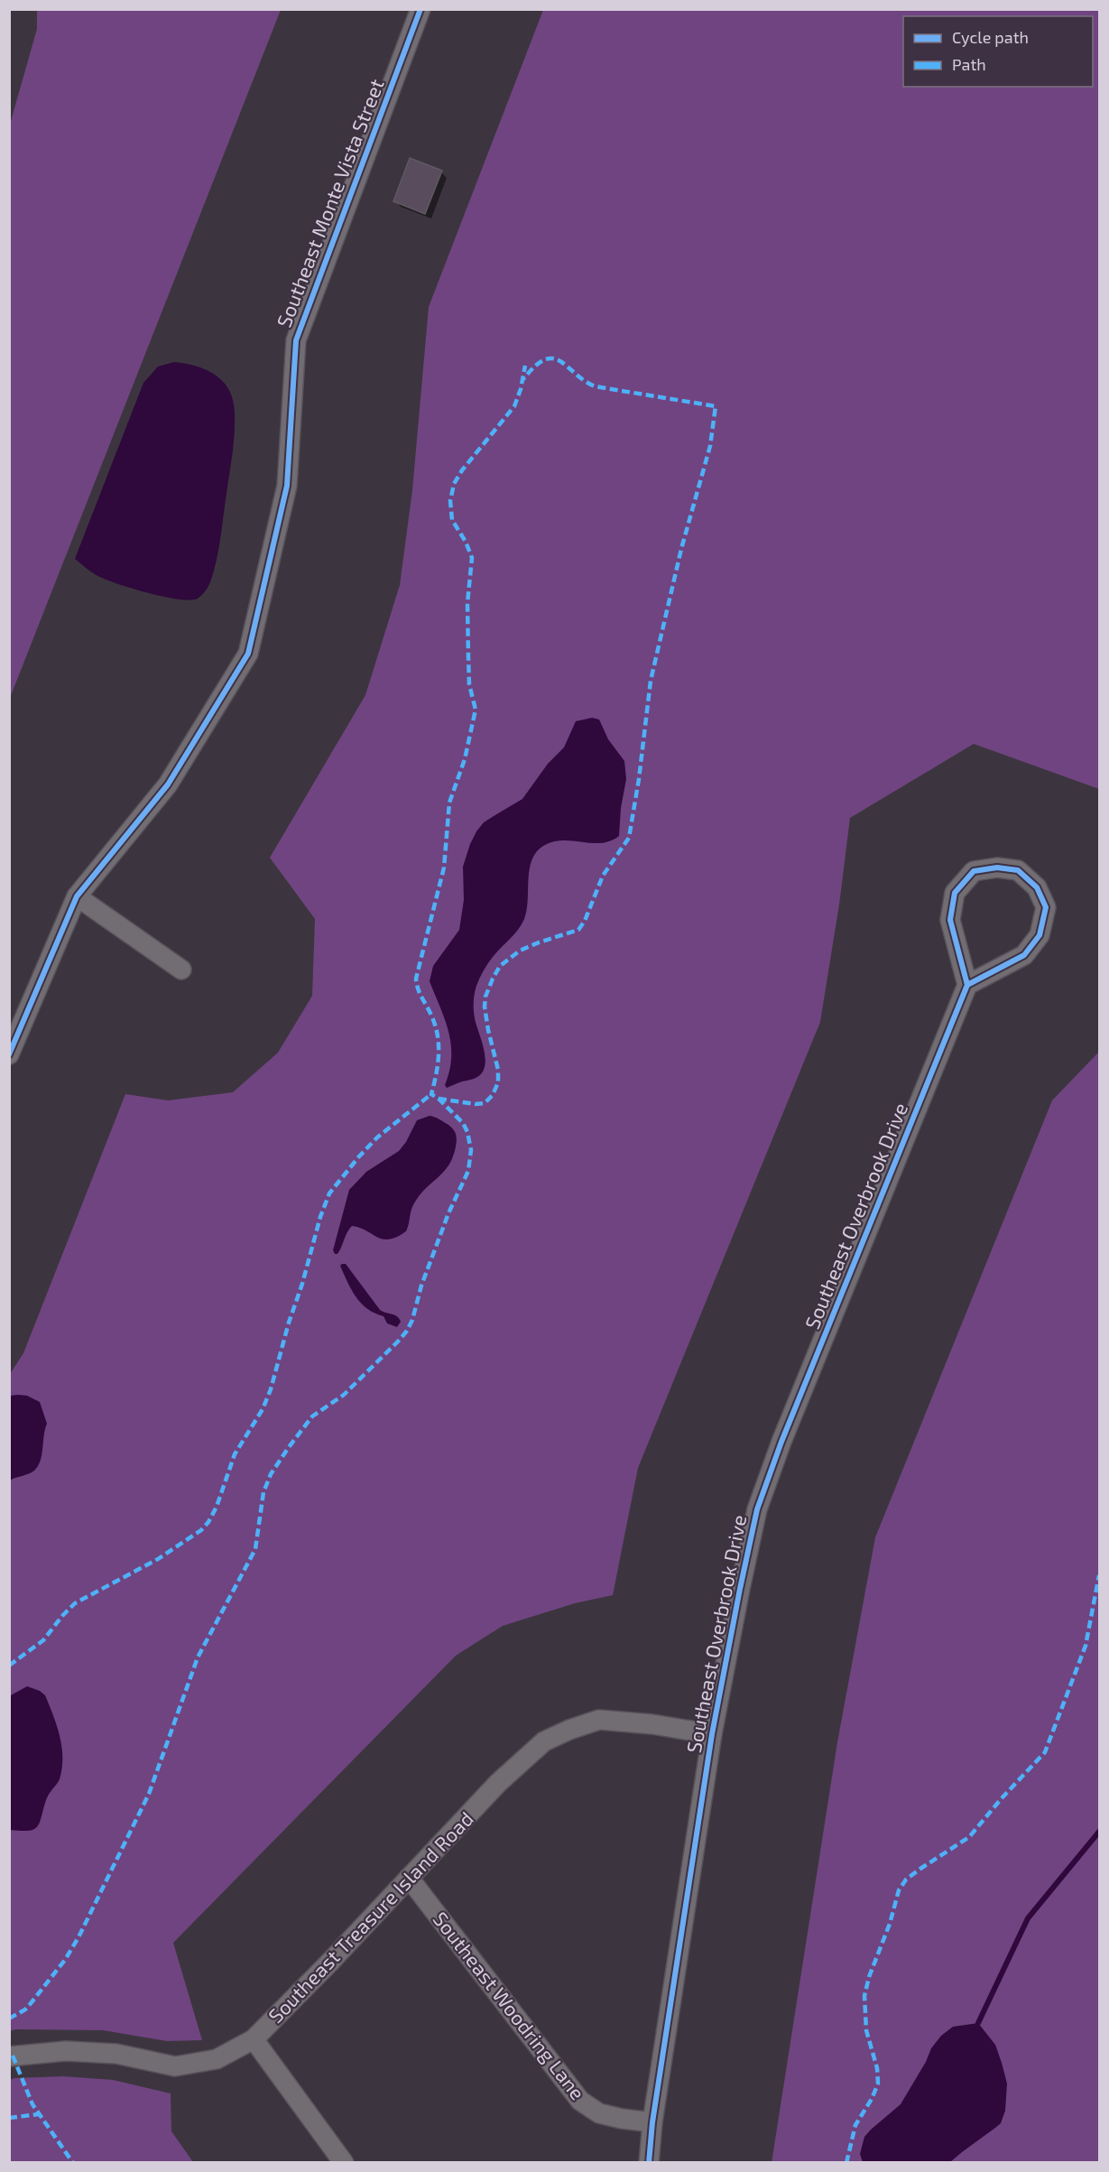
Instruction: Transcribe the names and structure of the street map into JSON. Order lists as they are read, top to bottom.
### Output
{
  "streets": {
    "street": [
      "Southeast Monte Vista Street",
      "Southeast Overbrook Drive",
      "Southeast Treasure Island Road",
      "Southeast Woodring Lane"
    ]
  },
  "crossings": [
    ["Southeast Overbrook Drive", "Southeast Treasure Island Road"],
    ["Southeast Overbrook Drive", "Southeast Woodring Lane"],
    ["Southeast Treasure Island Road", "Southeast Woodring Lane"]
  ],
  "legend": ["Cycle path", "Path"]
}
